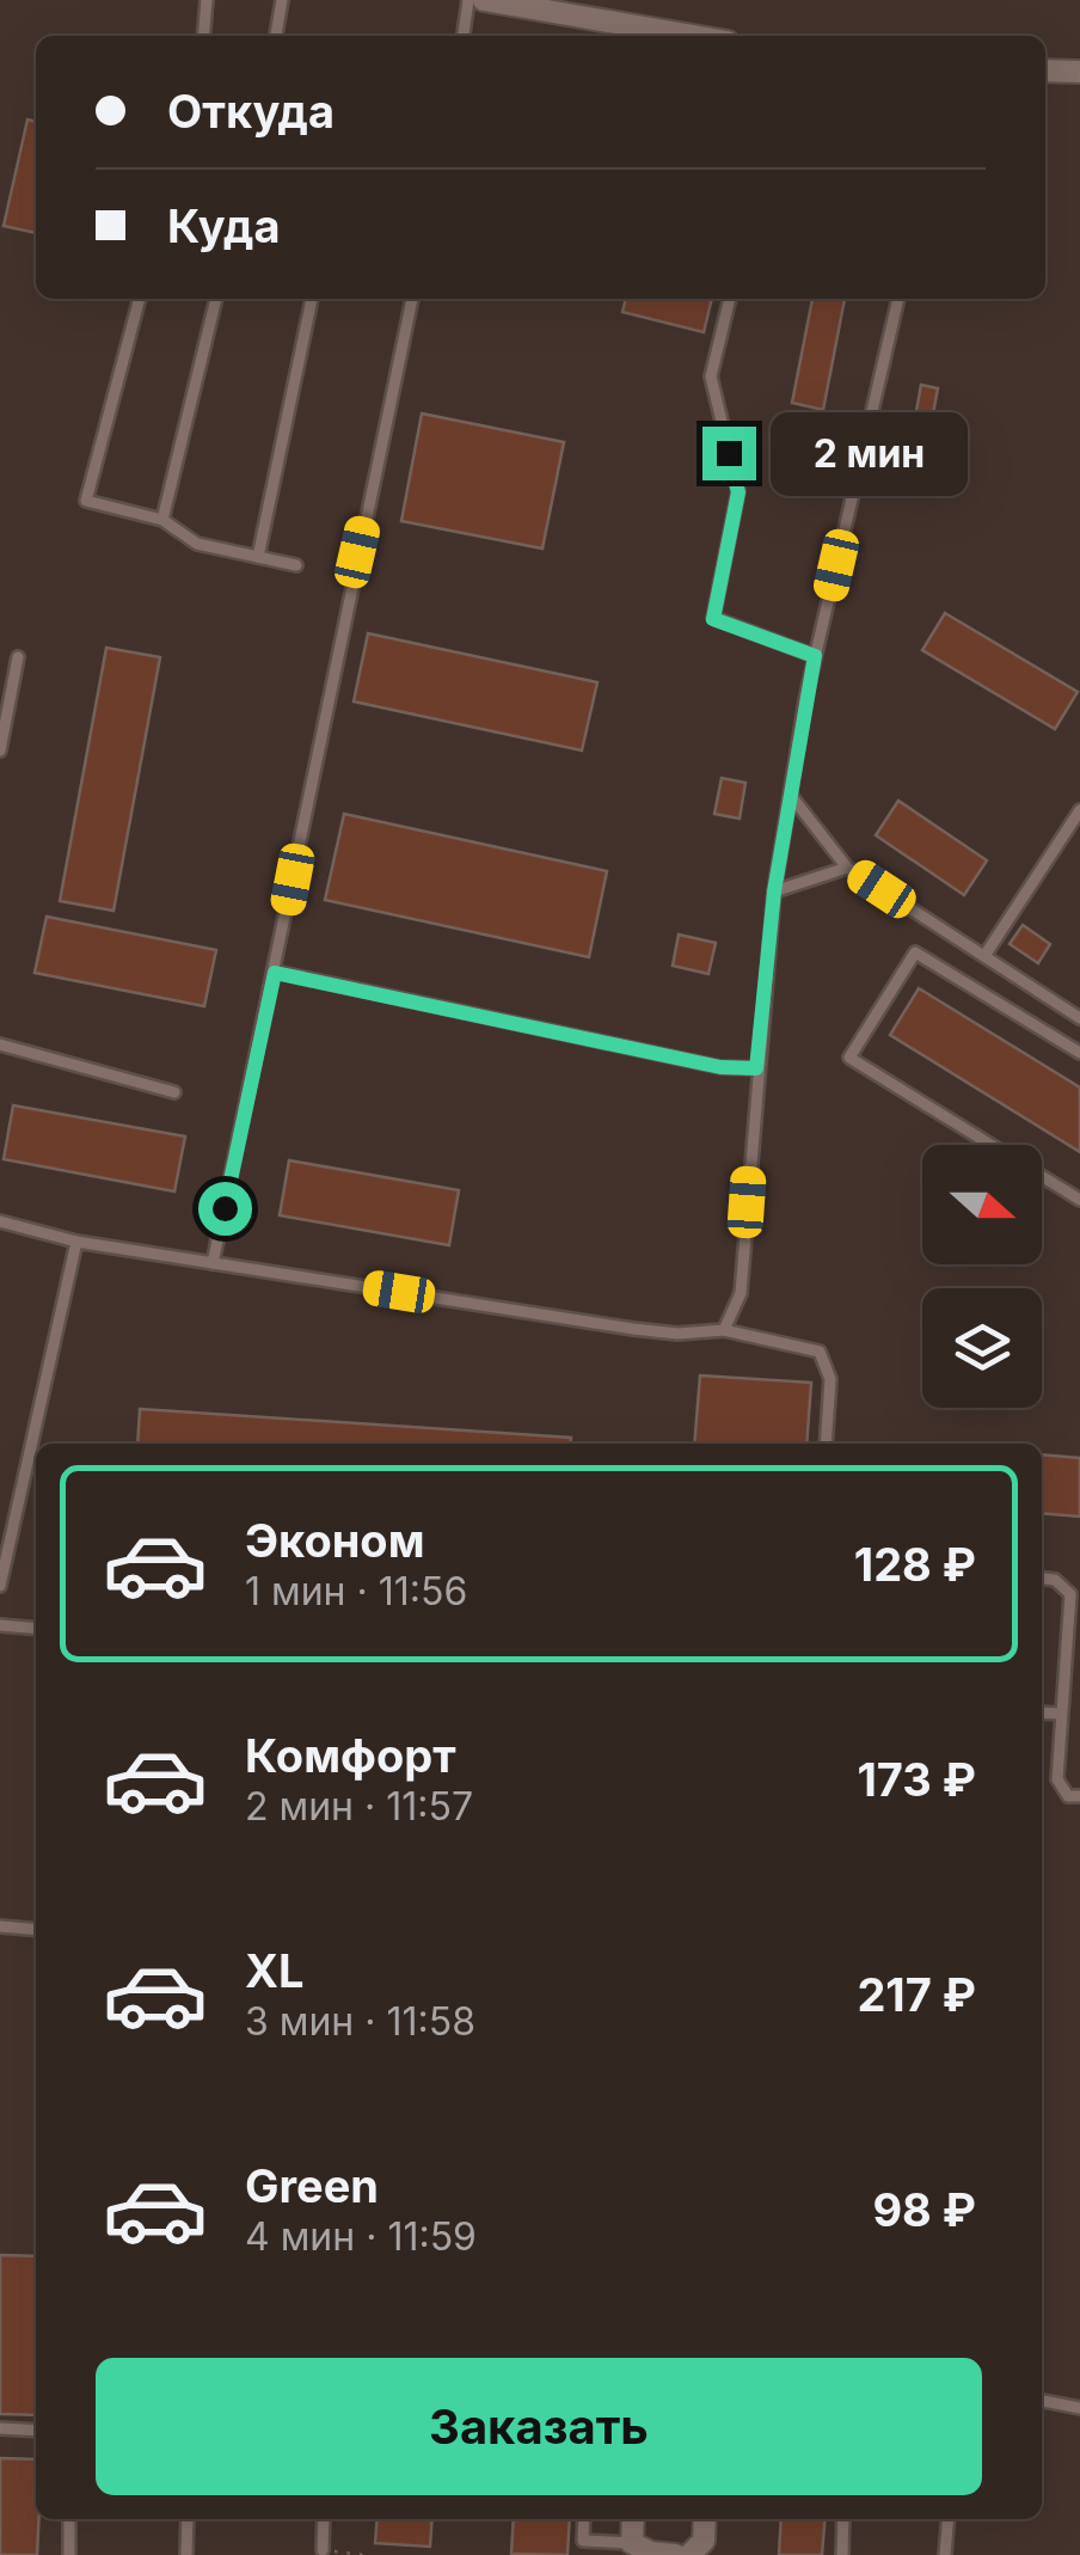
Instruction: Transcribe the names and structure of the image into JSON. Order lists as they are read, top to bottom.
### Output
{
  "north": "right",
  "page": {
    "banner": ["Откуда", "Куда"],
    "bubble": "2 мин",
    "list": [
      {
        "name": "Эконом",
        "note": "1 мин · 11:56",
        "value": "128 ₽"
      },
      {
        "name": "Комфорт",
        "note": "2 мин · 11:57",
        "value": "173 ₽"
      },
      {
        "name": "XL",
        "note": "3 мин · 11:58",
        "value": "217 ₽"
      },
      {
        "name": "Green",
        "note": "4 мин · 11:59",
        "value": "98 ₽"
      }
    ],
    "buttons": "Заказать"
  }
}
